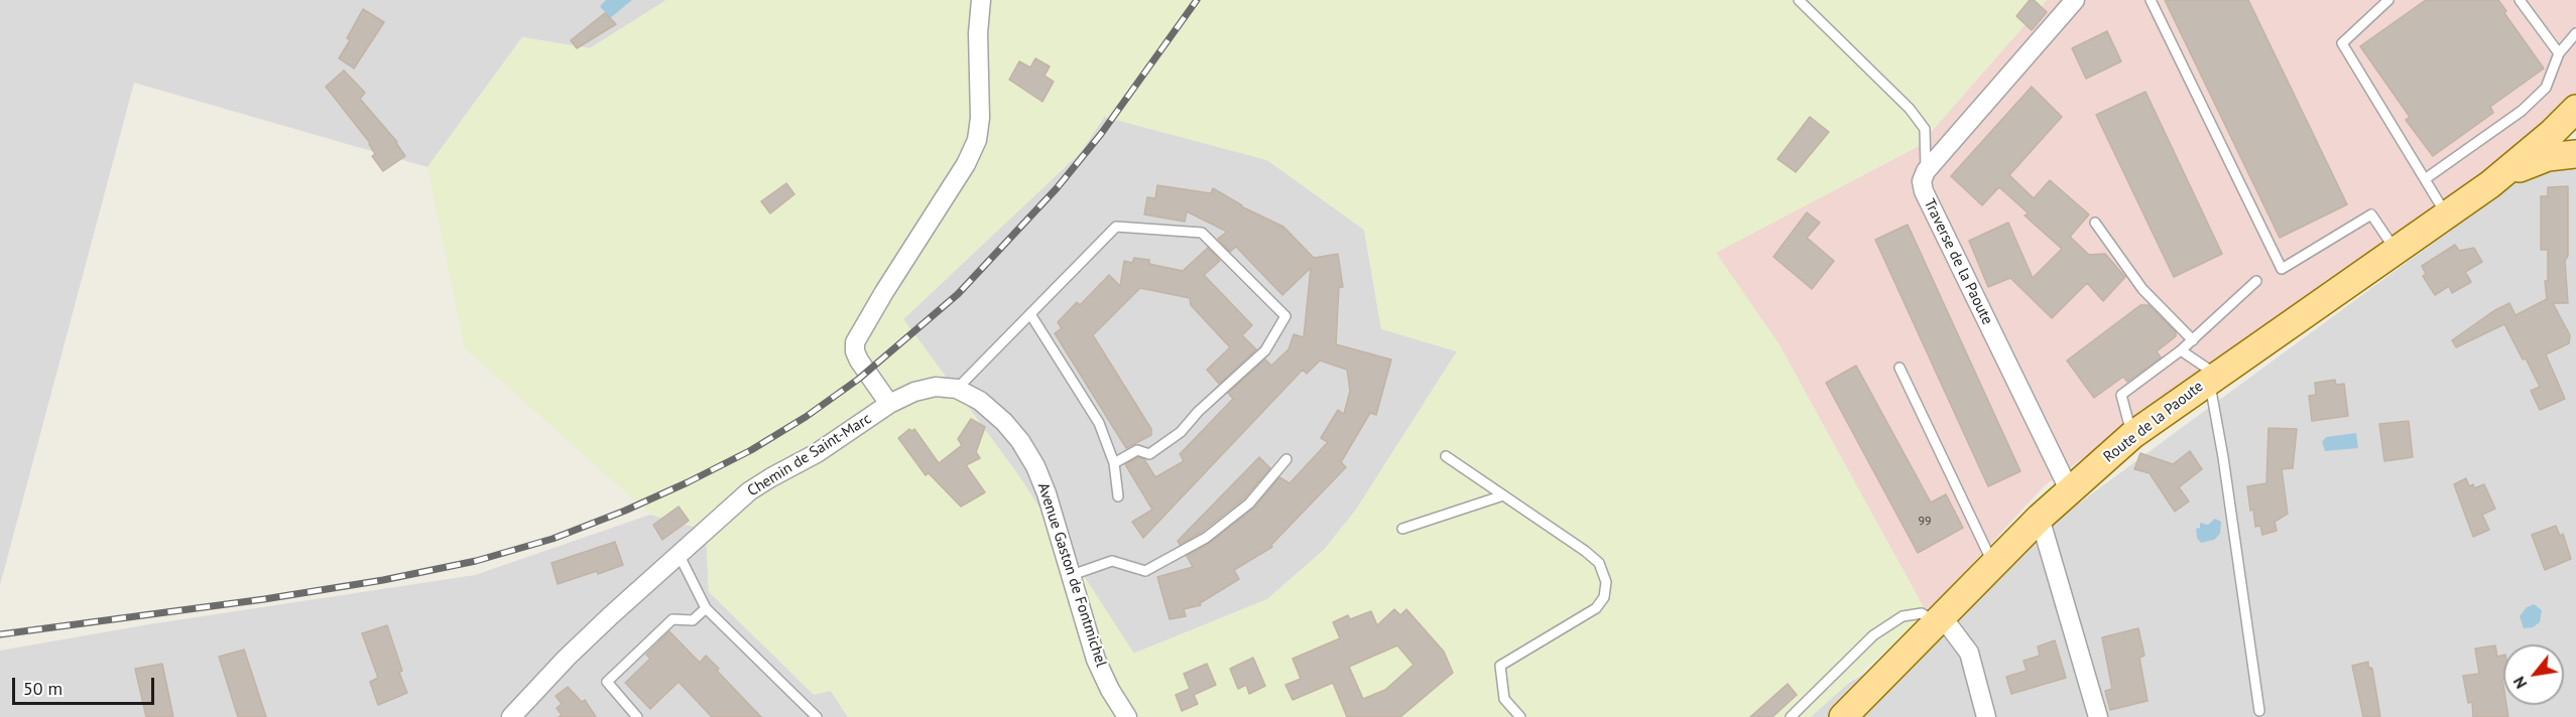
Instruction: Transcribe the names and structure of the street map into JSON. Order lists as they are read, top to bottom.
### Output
{
  "streets": {
    "main road": ["Route de la Paoute"],
    "street": ["Traverse de la Paoute", "Chemin de Saint-Marc", "Avenue Gaston de Fontmichel"]
  },
  "crossings": [
    ["Traverse de la Paoute", "Route de la Paoute"],
    ["Chemin de Saint-Marc", "Avenue Gaston de Fontmichel"]
  ],
  "house_numbers": ["99"],
  "scale_bar": "50 m",
  "north": "bottom left"
}
